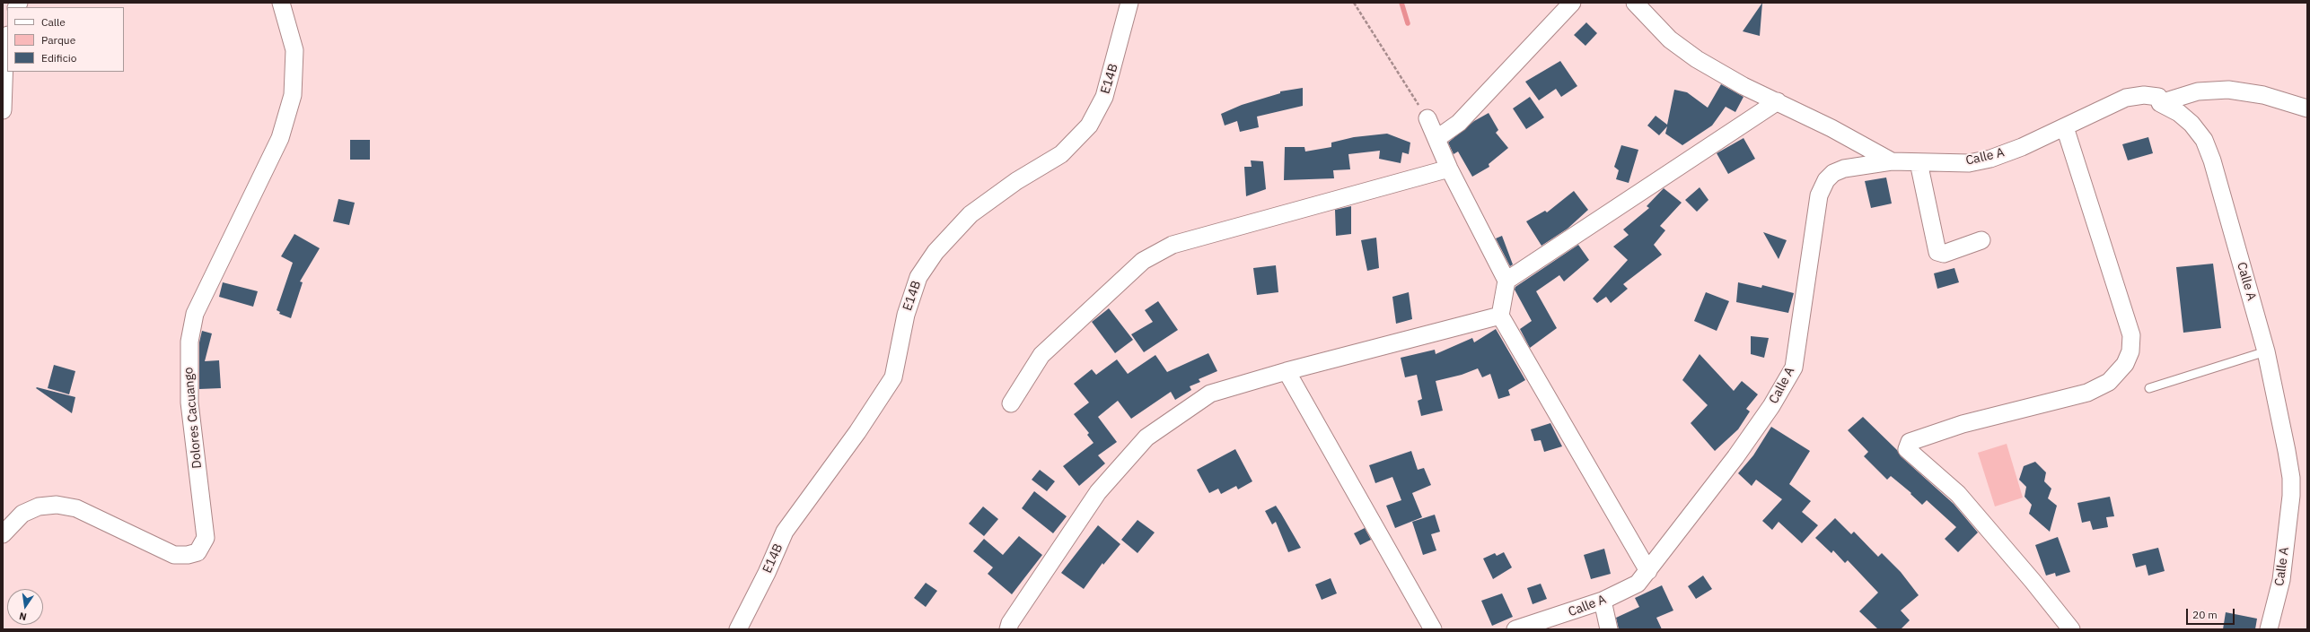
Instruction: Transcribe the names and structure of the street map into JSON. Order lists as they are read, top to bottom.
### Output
{
  "streets": {
    "street": ["E14B", "Calle A", "Dolores Cacuango"]
  },
  "legend": ["Calle", "Parque", "Edificio"],
  "scale_bar": "20 m",
  "north": "bottom"
}
